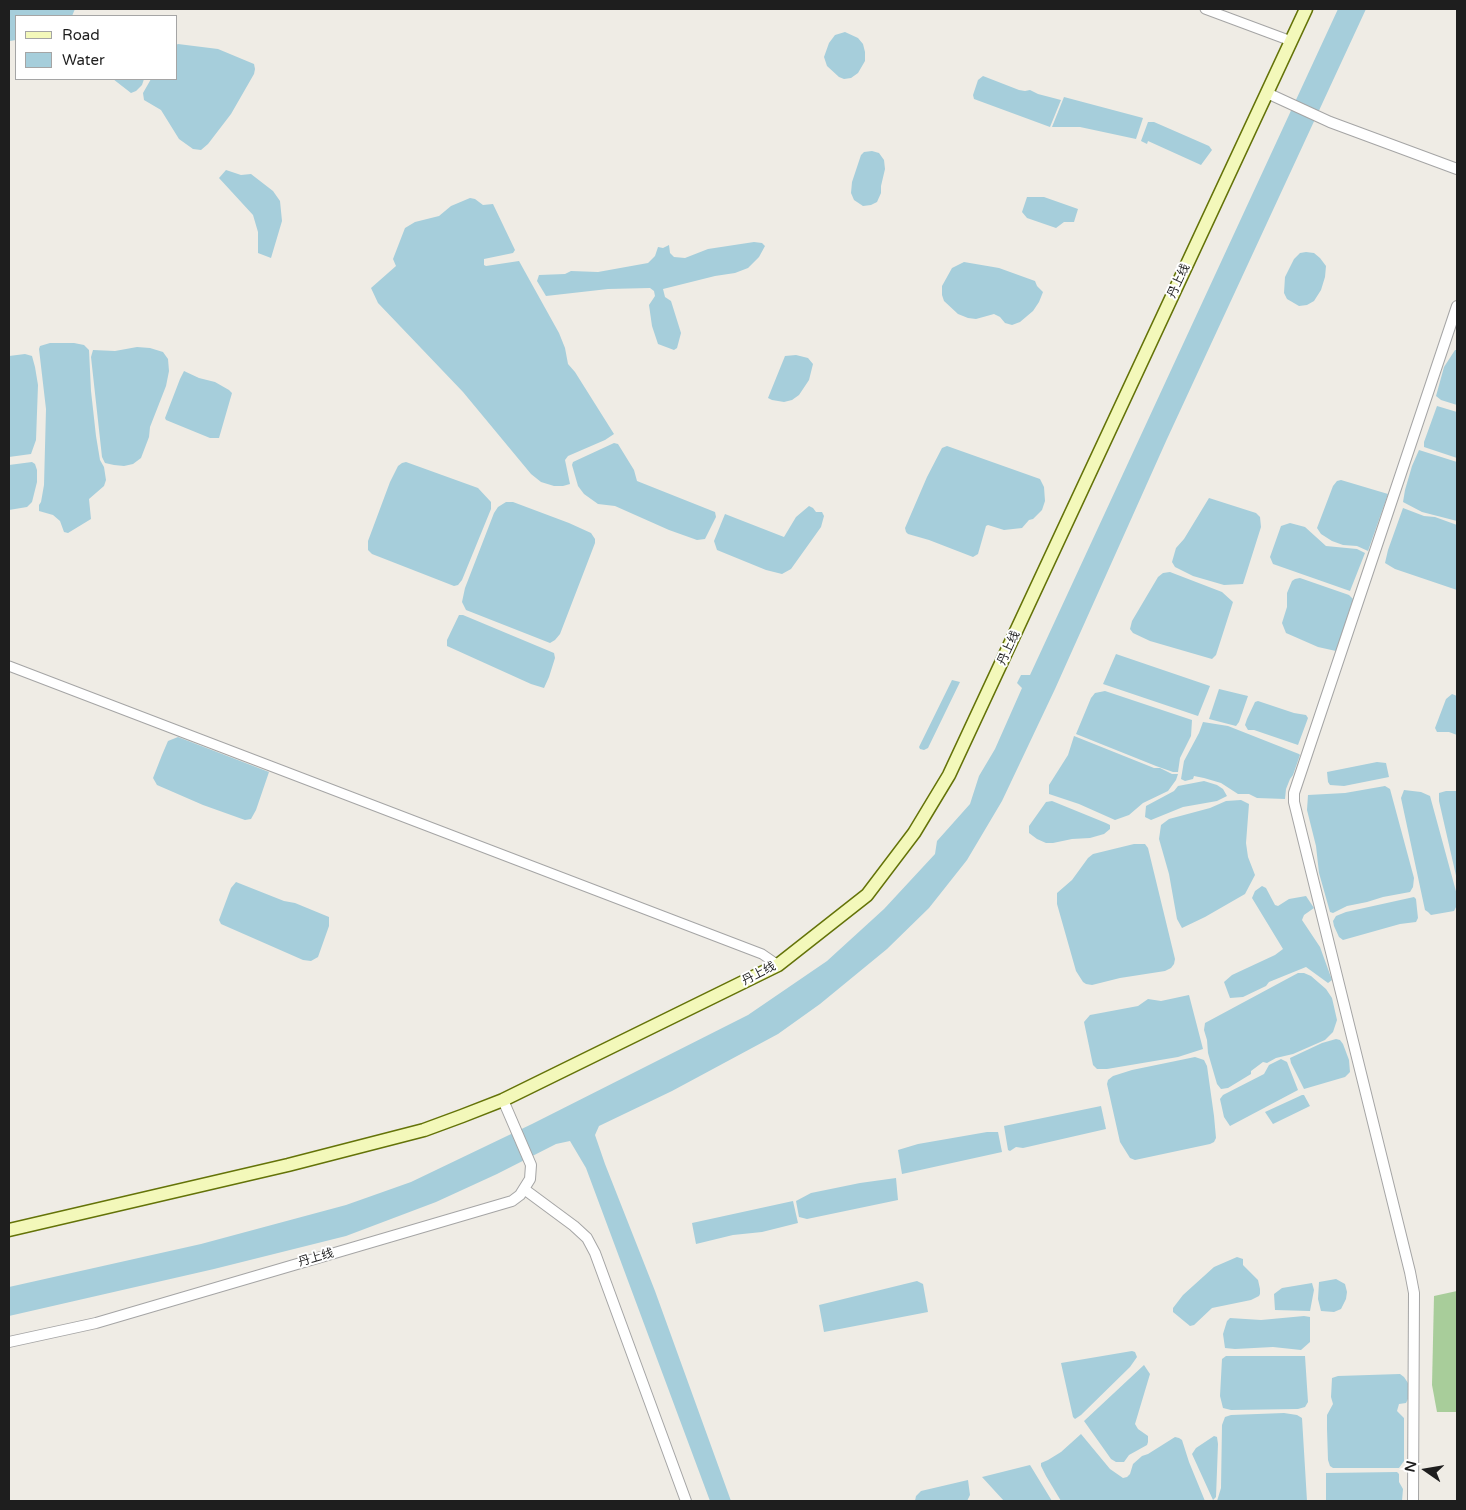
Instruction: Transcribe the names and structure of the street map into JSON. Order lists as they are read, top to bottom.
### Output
{
  "streets": {
    "main road": ["丹上线"]
  },
  "legend": ["Road", "Water"],
  "north": "left"
}
